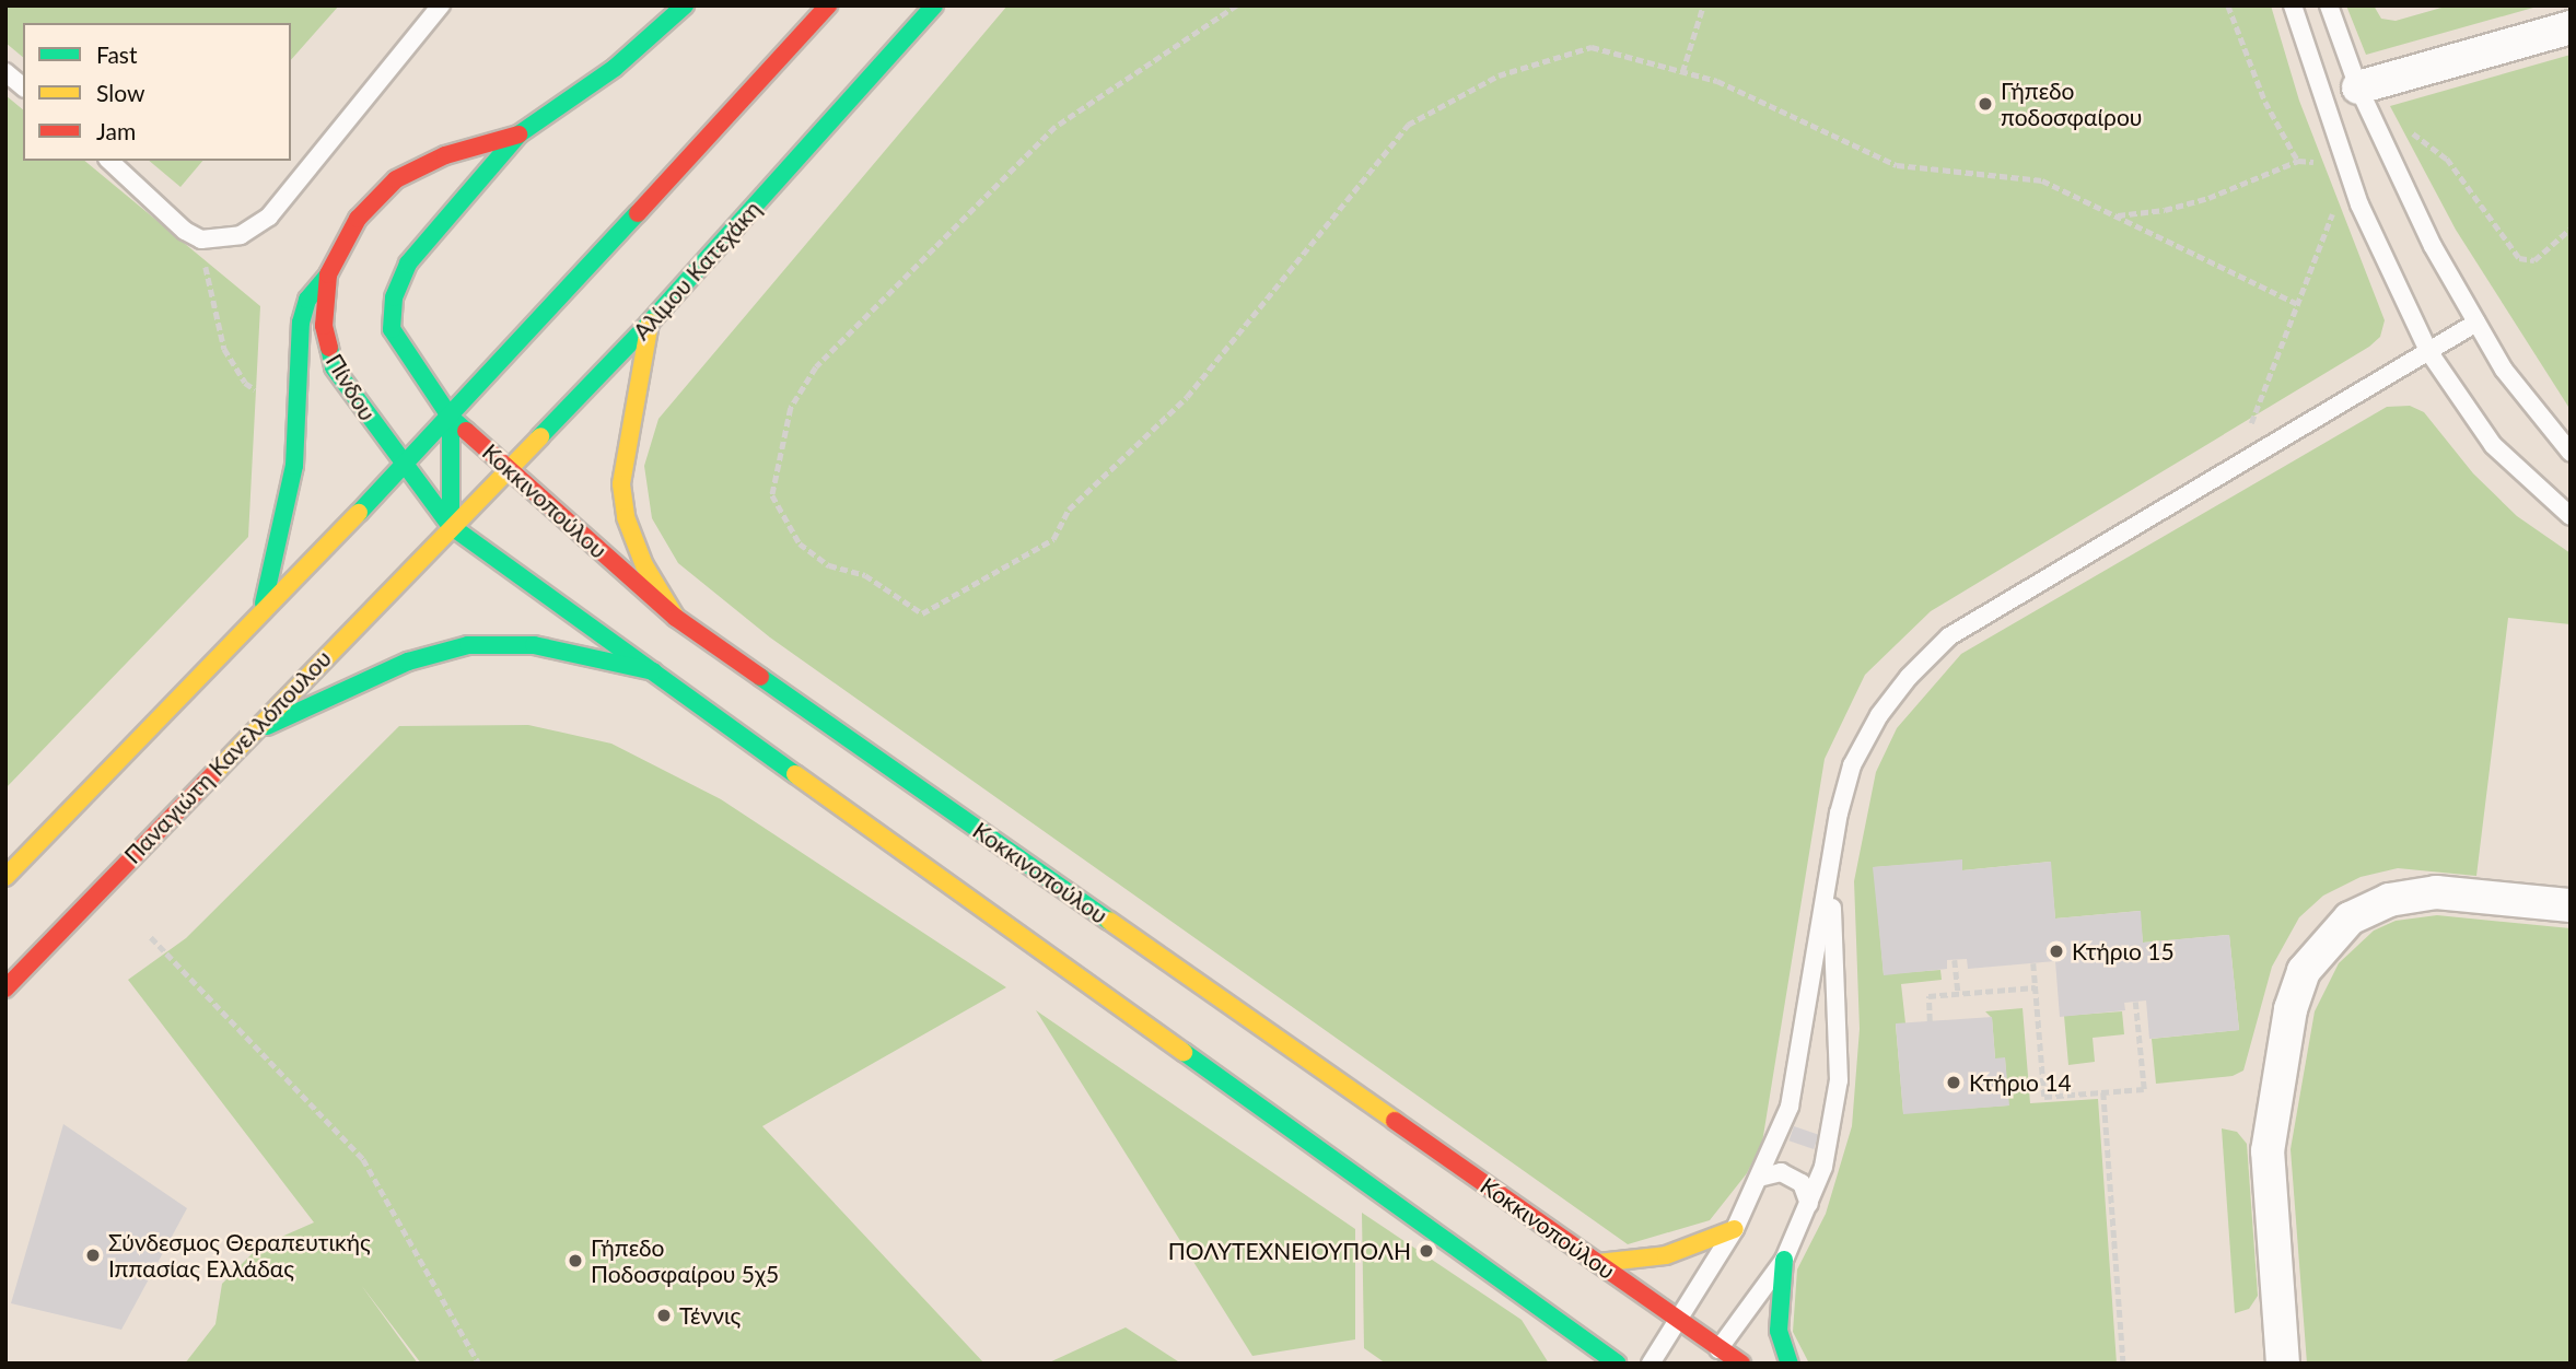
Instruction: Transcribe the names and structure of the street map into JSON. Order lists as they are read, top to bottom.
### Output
{
  "streets": {
    "main road": [
      "Αλίμου Κατεχάκη",
      "Πίνδου",
      "Κοκκινοπούλου",
      "Παναγιώτη Κανελλόπουλου"
    ]
  },
  "crossings": [
    ["Αλίμου Κατεχάκη", "Κοκκινοπούλου"],
    ["Αλίμου Κατεχάκη", "Παναγιώτη Κανελλόπουλου"],
    ["Πίνδου", "Κοκκινοπούλου"],
    ["Κοκκινοπούλου", "Παναγιώτη Κανελλόπουλου"]
  ],
  "places": [
    "Γήπεδο ποδοσφαίρου",
    "Κτήριο 15",
    "Κτήριο 14",
    "ΠΟΛΥΤΕΧΝΕΙΟΥΠΟΛΗ",
    "Σύνδεσμος Θεραπευτικής Ιππασίας Ελλάδας",
    "Γήπεδο Ποδοσφαίρου 5χ5",
    "Τέννις"
  ],
  "legend": ["Fast", "Slow", "Jam"]
}
